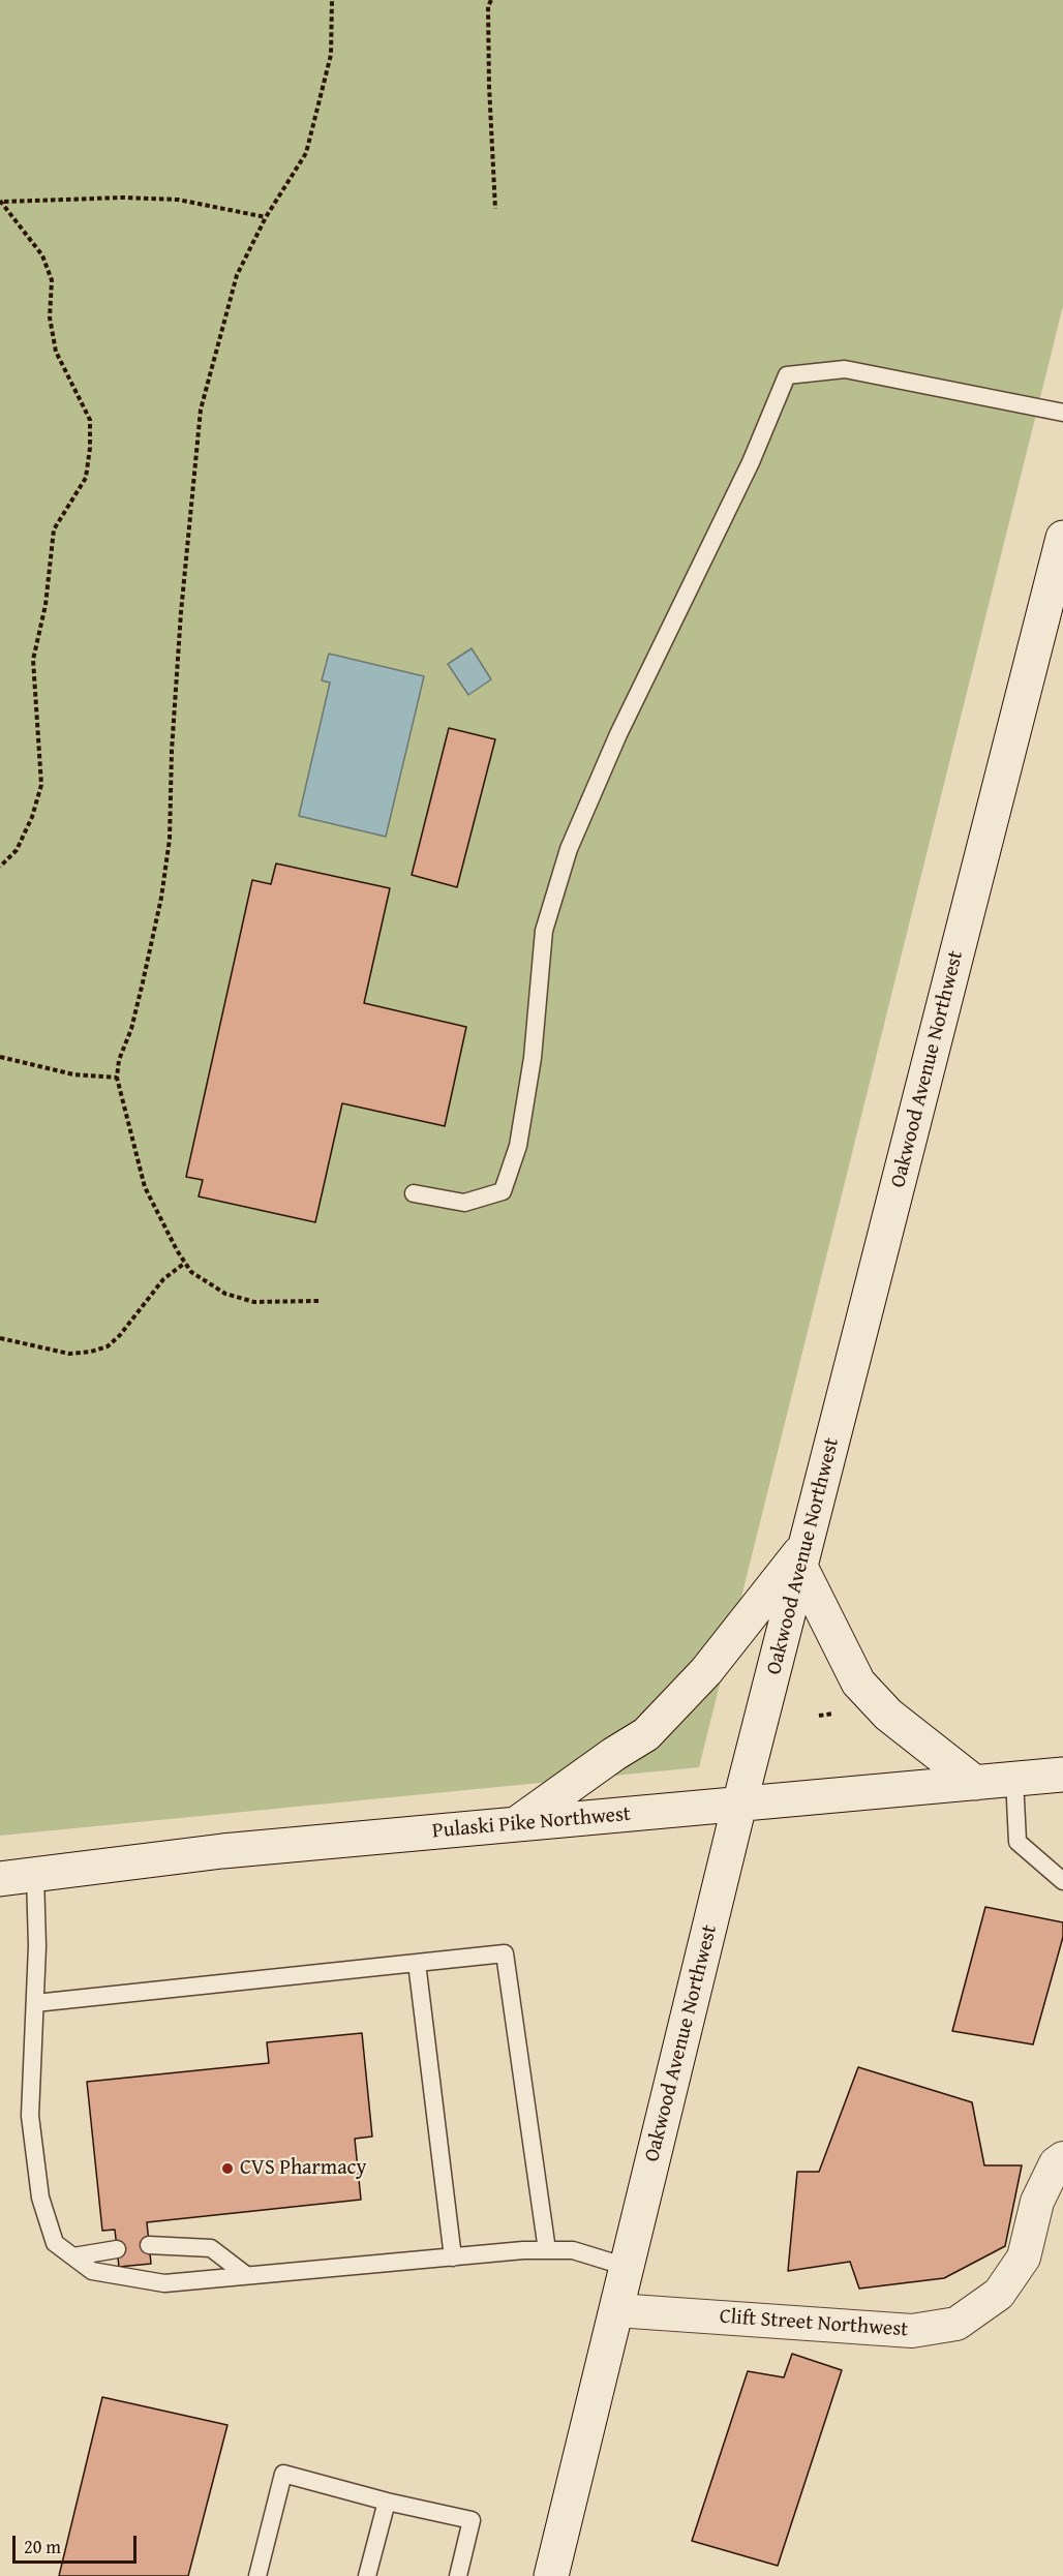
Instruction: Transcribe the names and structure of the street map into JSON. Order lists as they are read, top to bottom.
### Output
{
  "streets": {
    "street": ["Oakwood Avenue Northwest", "Pulaski Pike Northwest", "Clift Street Northwest"]
  },
  "crossings": [
    ["Oakwood Avenue Northwest", "Pulaski Pike Northwest"],
    ["Oakwood Avenue Northwest", "Clift Street Northwest"]
  ],
  "places": ["CVS Pharmacy"],
  "scale_bar": "20 m"
}
